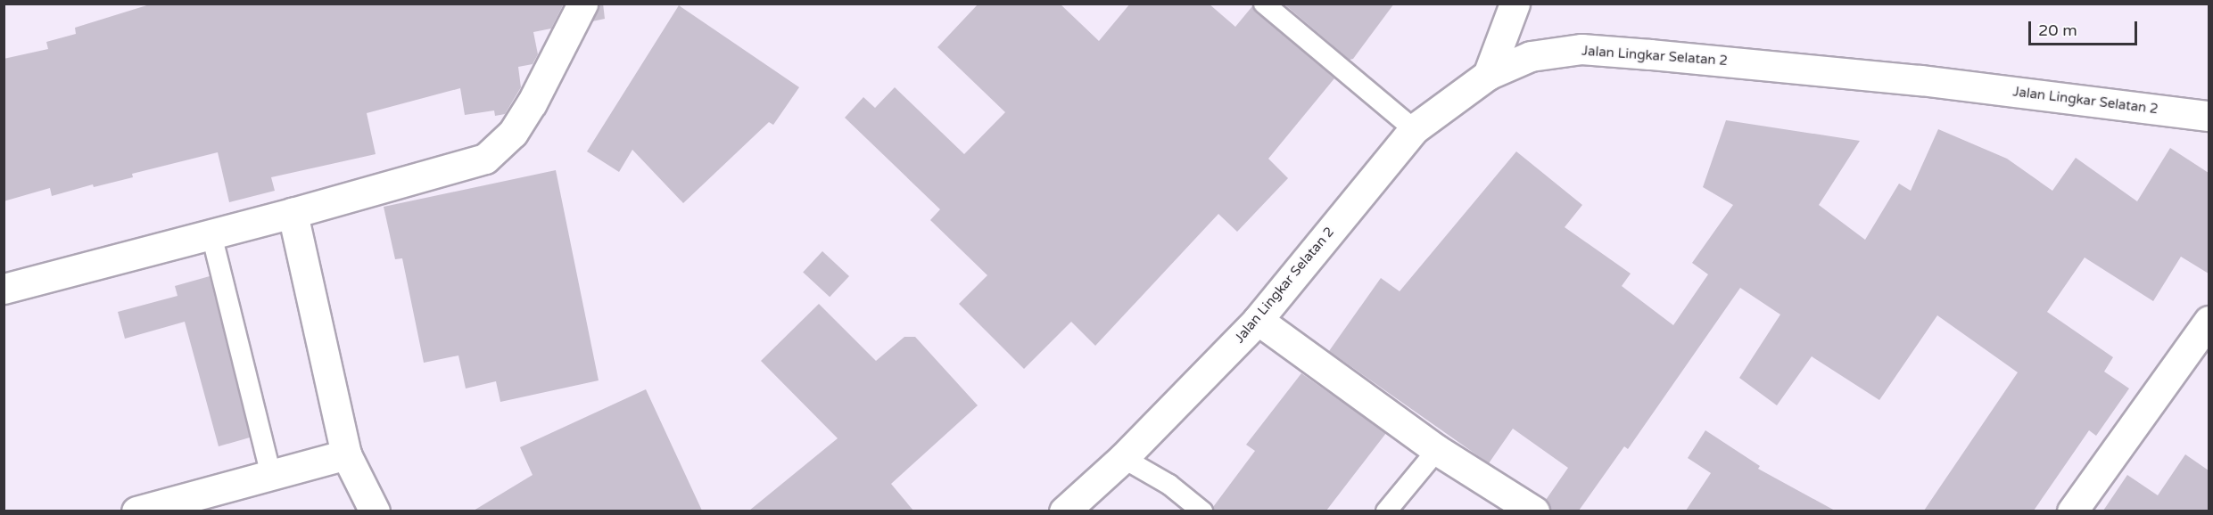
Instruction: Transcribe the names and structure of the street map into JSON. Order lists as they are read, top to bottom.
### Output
{
  "streets": {
    "main road": ["Jalan Lingkar Selatan 2"]
  },
  "scale_bar": "20 m"
}
